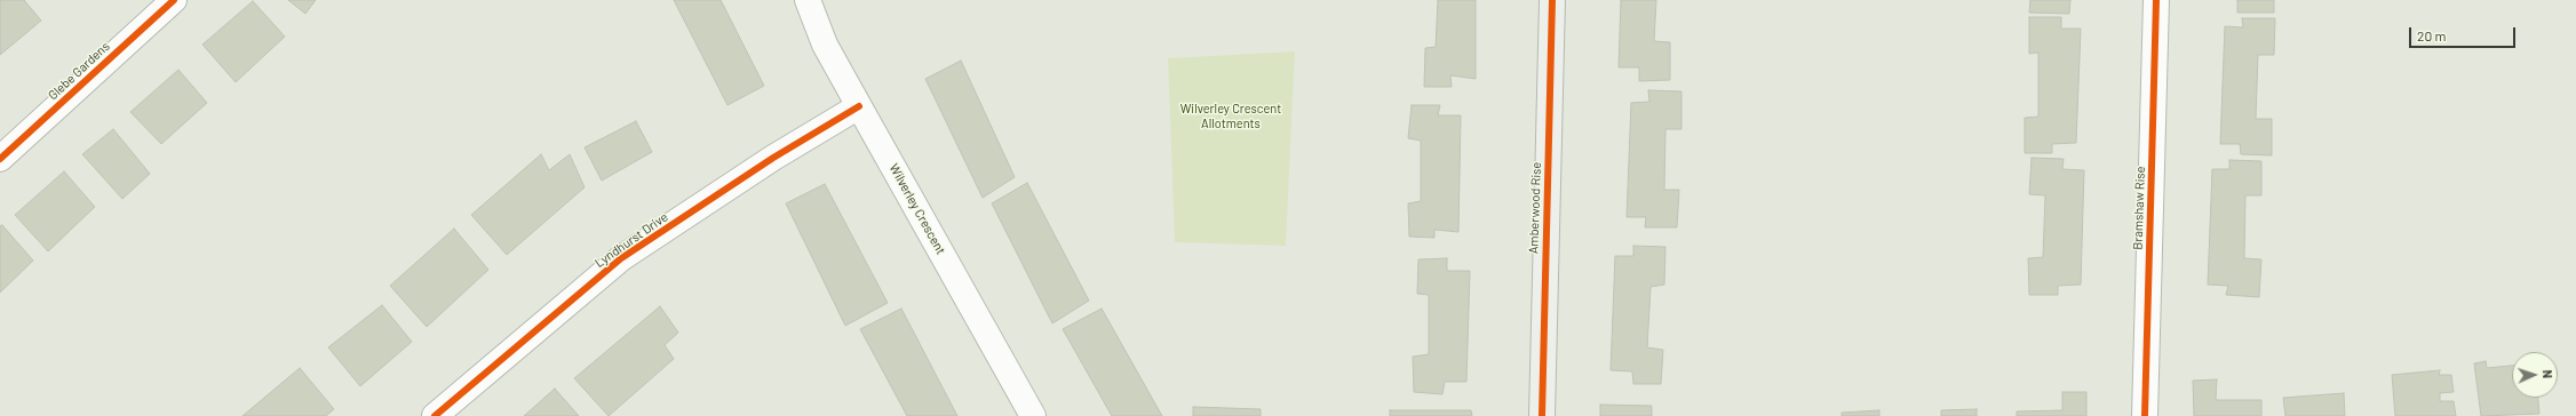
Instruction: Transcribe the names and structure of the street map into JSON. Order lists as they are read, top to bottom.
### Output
{
  "streets": {
    "street": [
      "Glebe Gardens",
      "Amberwood Rise",
      "Bramshaw Rise",
      "Wilverley Crescent",
      "Lyndhurst Drive"
    ]
  },
  "crossings": [
    ["Wilverley Crescent", "Lyndhurst Drive"]
  ],
  "parks": ["Wilverley Crescent Allotments"],
  "scale_bar": "20 m",
  "north": "right"
}
